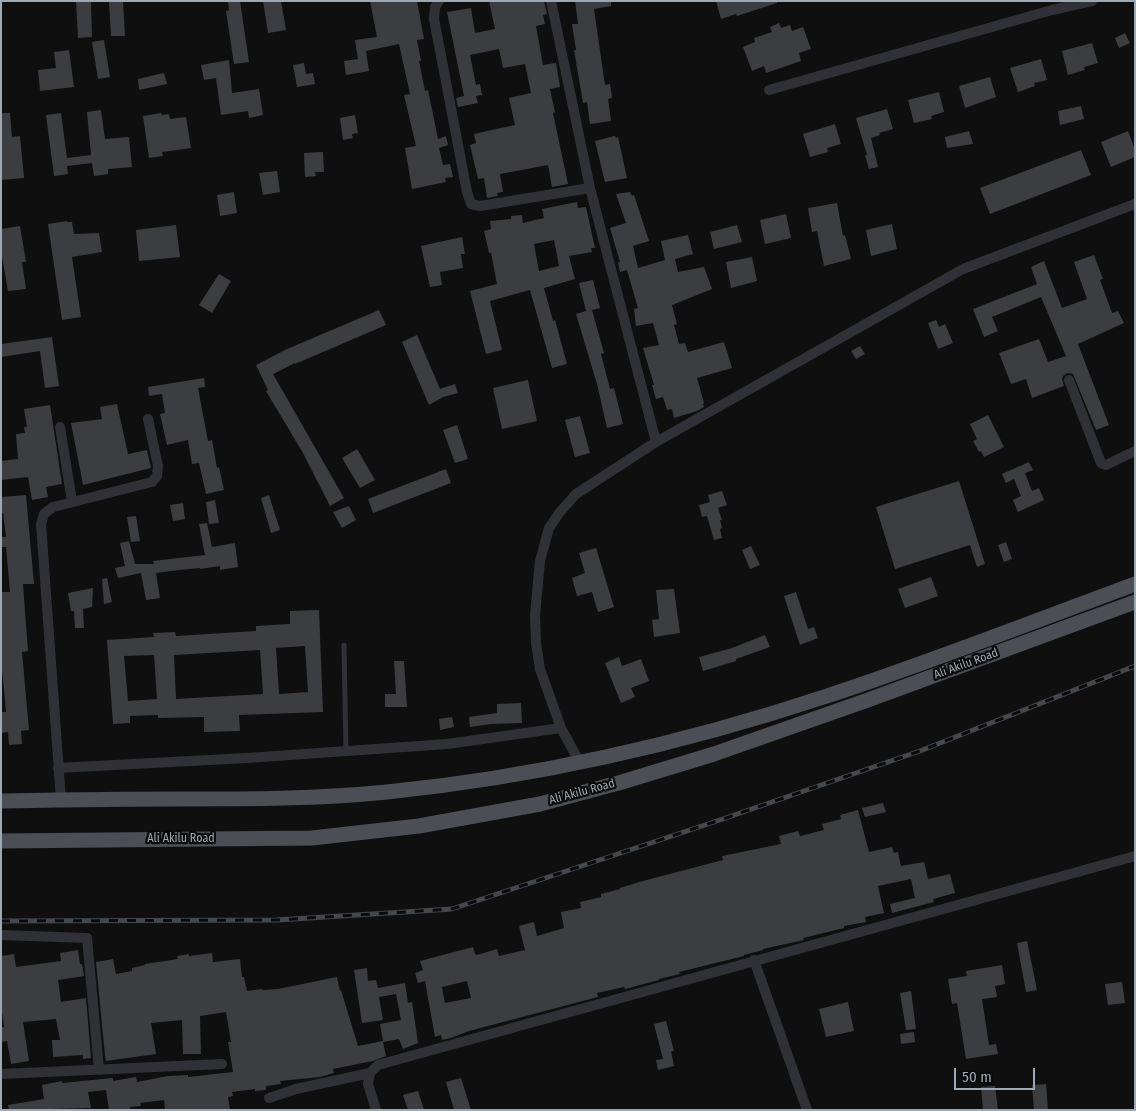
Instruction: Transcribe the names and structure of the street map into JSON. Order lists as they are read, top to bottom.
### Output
{
  "streets": {
    "main road": ["Ali Akilu Road"]
  },
  "scale_bar": "50 m"
}
